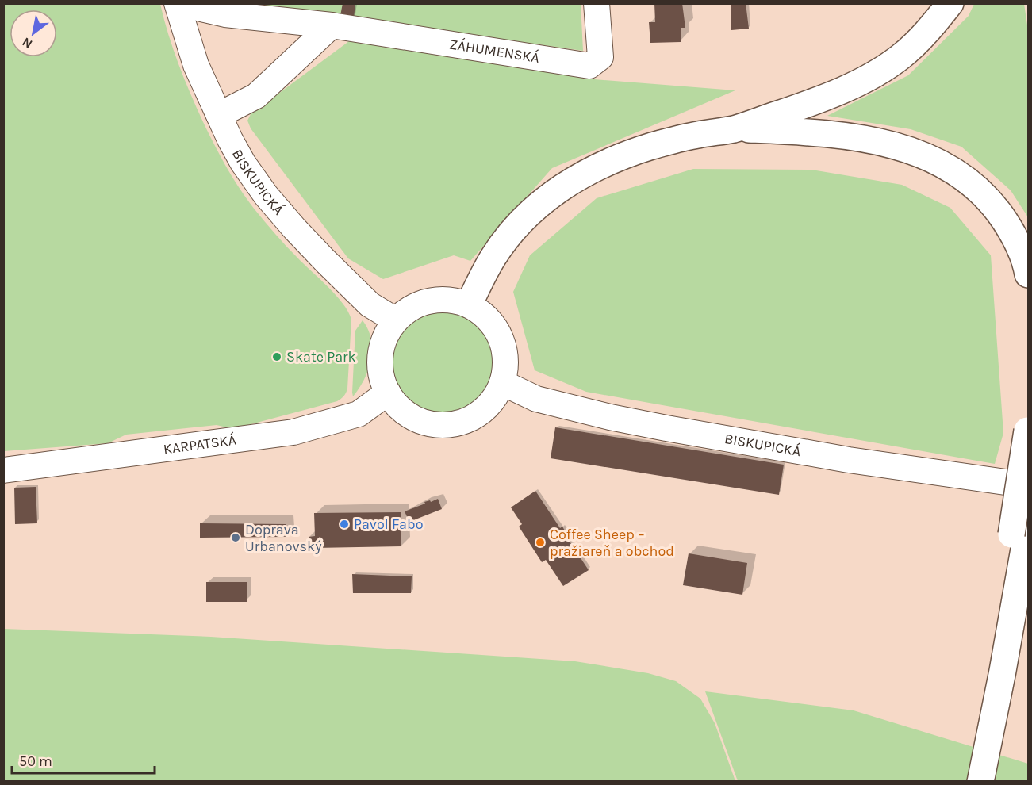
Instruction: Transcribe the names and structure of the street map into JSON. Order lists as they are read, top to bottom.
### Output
{
  "streets": {
    "street": ["ZÁHUMENSKÁ", "BISKUPICKÁ", "KARPATSKÁ"]
  },
  "crossings": [
    ["ZÁHUMENSKÁ", "BISKUPICKÁ"],
    ["BISKUPICKÁ", "KARPATSKÁ"]
  ],
  "places": [
    "Skate Park",
    "Pavol Fabo",
    "Doprava Urbanovský",
    "Coffee Sheep – pražiareň a obchod"
  ],
  "scale_bar": "50 m",
  "north": "bottom left"
}
